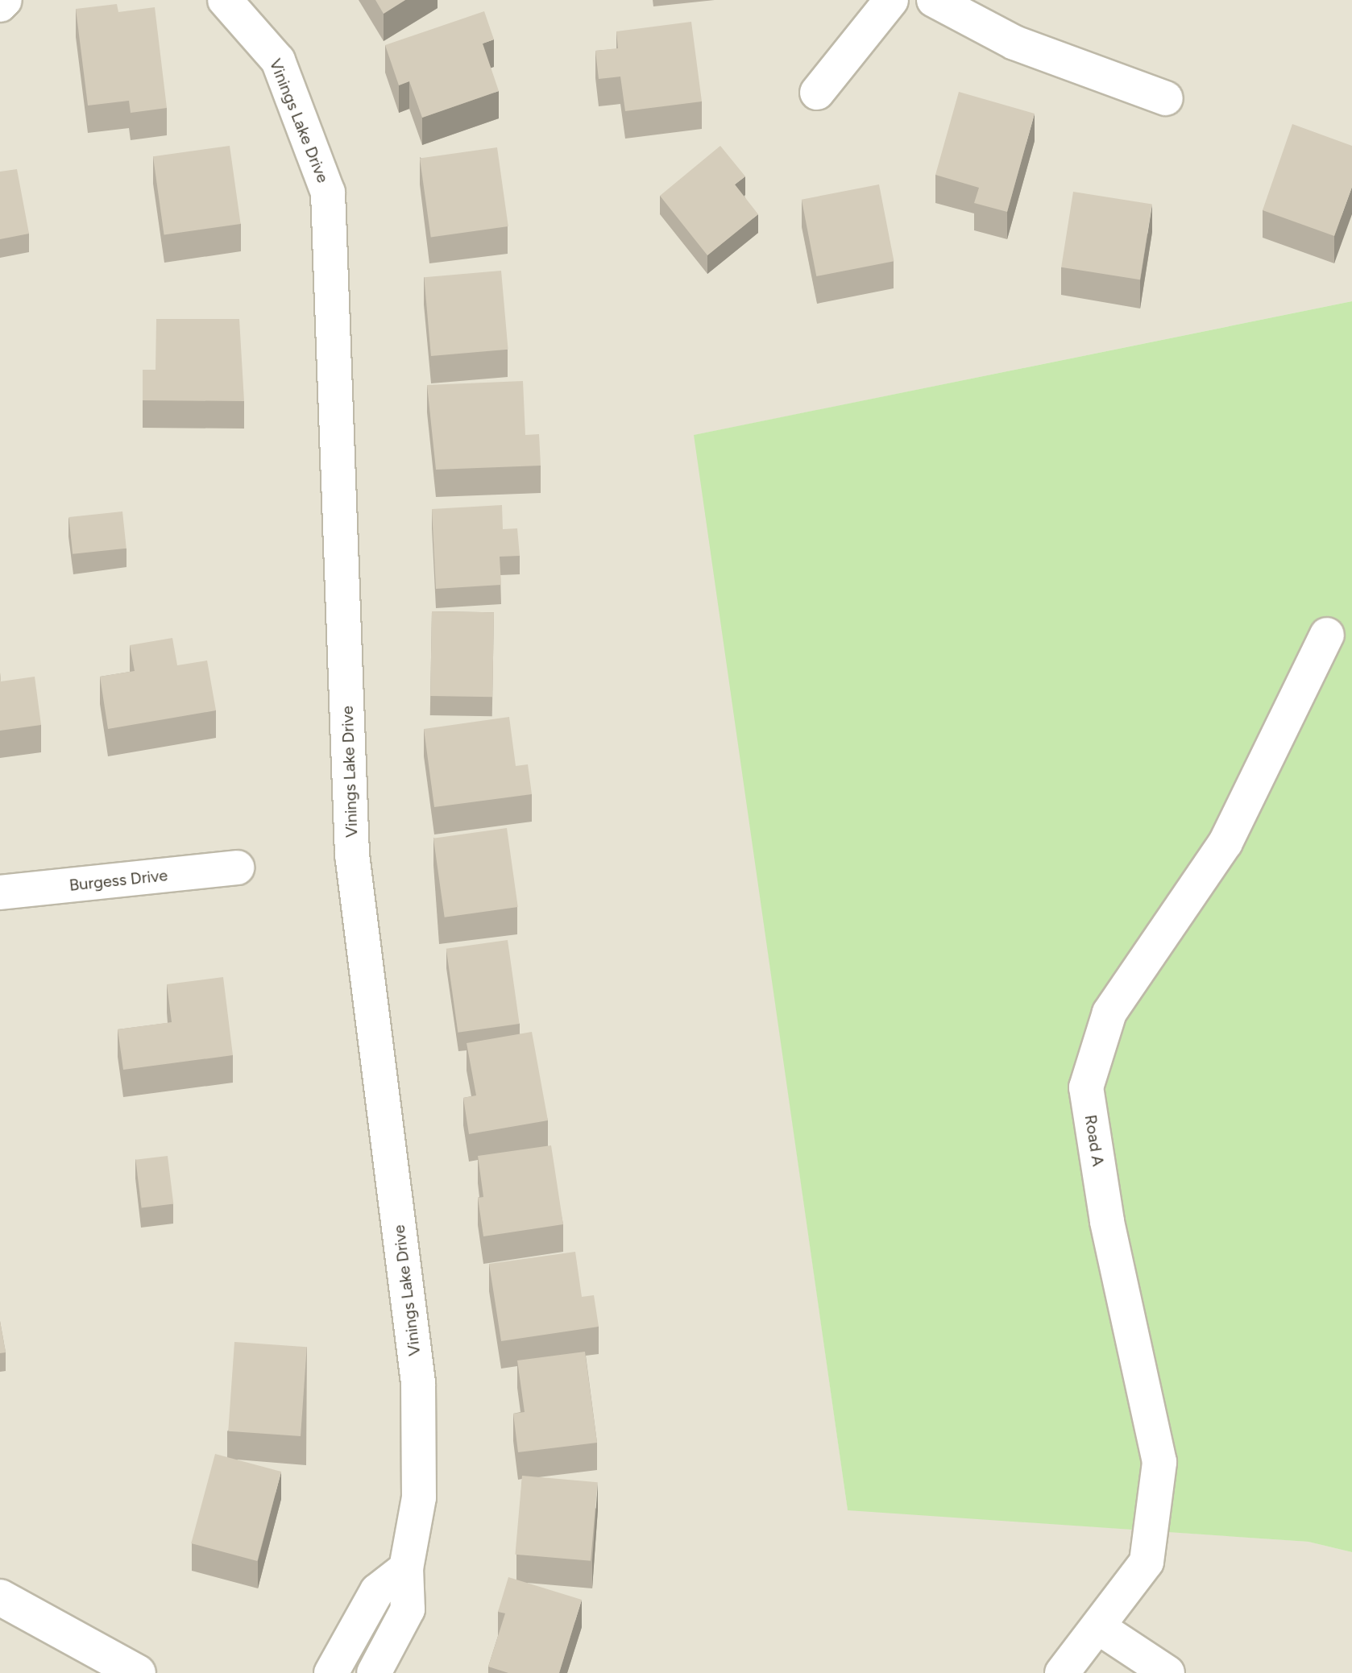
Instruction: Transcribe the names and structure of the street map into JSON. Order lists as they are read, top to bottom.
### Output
{
  "streets": {
    "street": ["Vinings Lake Drive", "Burgess Drive", "Road A"]
  }
}
